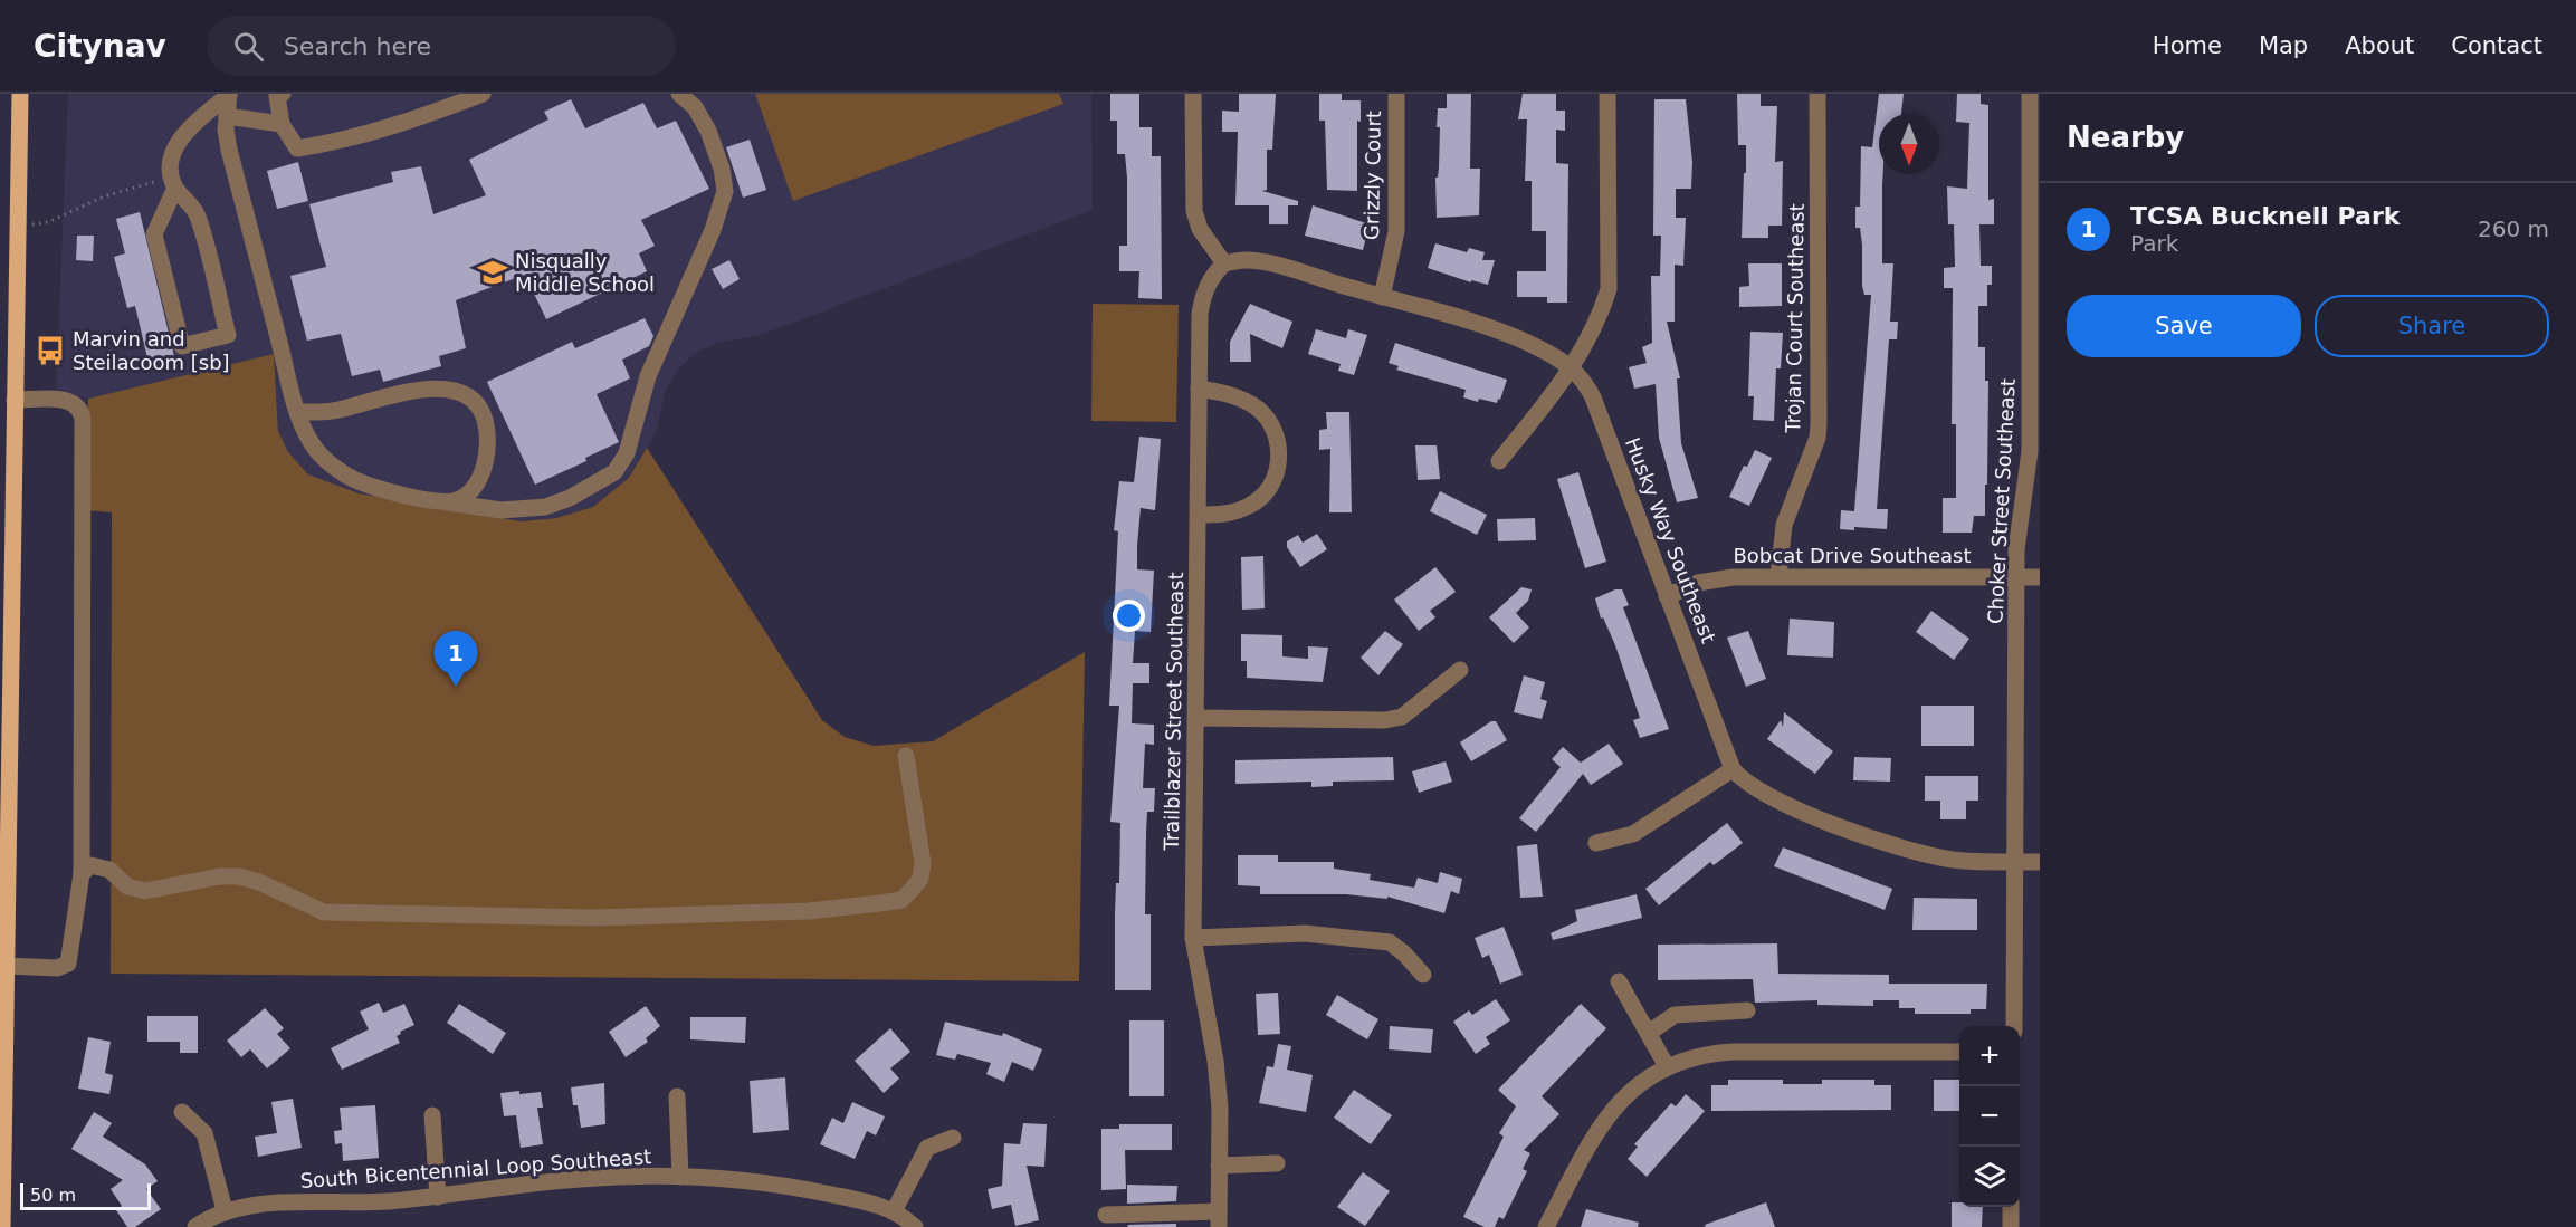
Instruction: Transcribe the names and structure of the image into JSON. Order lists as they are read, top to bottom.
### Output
{
  "streets": {
    "street": [
      "Grizzly Court",
      "Trojan Court Southeast",
      "Choker Street Southeast",
      "Husky Way Southeast",
      "Bobcat Drive Southeast",
      "Trailblazer Street Southeast",
      "South Bicentennial Loop Southeast"
    ]
  },
  "crossings": [
    ["Grizzly Court", "Husky Way Southeast"],
    ["Trojan Court Southeast", "Bobcat Drive Southeast"],
    ["Choker Street Southeast", "Husky Way Southeast"],
    ["Choker Street Southeast", "Bobcat Drive Southeast"],
    ["Husky Way Southeast", "Bobcat Drive Southeast"],
    ["Husky Way Southeast", "Trailblazer Street Southeast"]
  ],
  "places": {
    "school or university": ["Nisqually Middle School"],
    "bus stop": ["Marvin and Steilacoom [sb]"]
  },
  "scale_bar": "50 m",
  "north": "bottom",
  "page": {
    "header": "Citynav",
    "search": "Search here",
    "nav": [
      "Home",
      "Map",
      "About",
      "Contact"
    ],
    "heading": "Nearby",
    "list": [
      {
        "mark": "1",
        "name": "TCSA Bucknell Park",
        "note": "Park",
        "value": "260 m"
      }
    ],
    "buttons": ["Save", "Share"],
    "pins": "1",
    "map_buttons": ["+", "−"],
    "scale": "50 m"
  }
}
